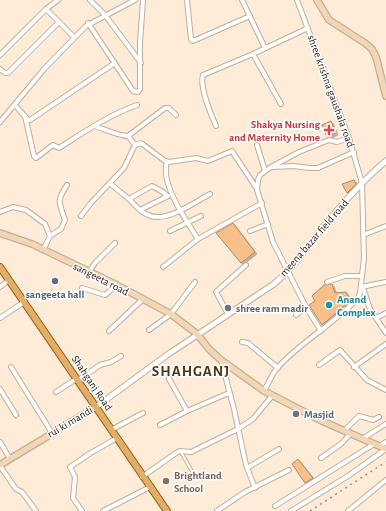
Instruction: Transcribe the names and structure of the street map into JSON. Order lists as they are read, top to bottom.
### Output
{
  "streets": {
    "main road": ["sangeeta road", "Shahganj Road", "rui ki mandi"],
    "street": ["shree krishna gaushala road", "meena bazar field road"]
  },
  "crossings": [
    ["shree krishna gaushala road", "meena bazar field road"],
    ["meena bazar field road", "sangeeta road"],
    ["meena bazar field road", "rui ki mandi"],
    ["sangeeta road", "rui ki mandi"],
    ["Shahganj Road", "rui ki mandi"]
  ],
  "districts": ["SHAHGANJ"],
  "places": {
    "health": ["Shakya Nursing and Maternity Home"],
    "other": [
      "sangeeta hall",
      "Anand Complex",
      "shree ram madir",
      "Masjid",
      "Brightland School"
    ]
  }
}
